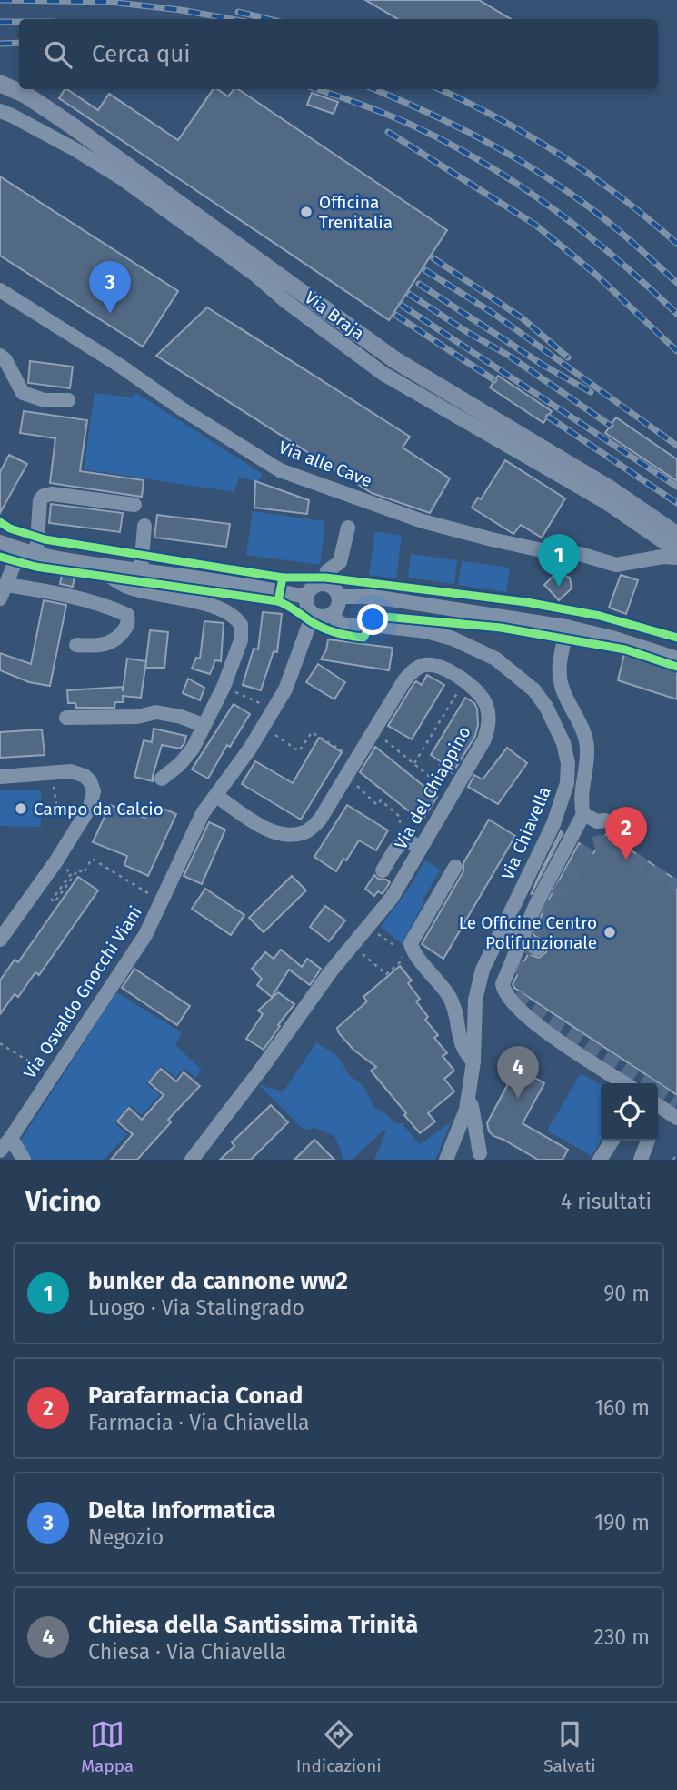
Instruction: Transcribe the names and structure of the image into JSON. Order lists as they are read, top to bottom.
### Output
{
  "streets": {
    "main road": ["Via Braja"],
    "street": [
      "Via alle Cave",
      "Via del Chiappino",
      "Via Chiavella",
      "Via Osvaldo Gnocchi Viani"
    ]
  },
  "crossings": [
    ["Via del Chiappino", "Via Osvaldo Gnocchi Viani"],
    ["Via Chiavella", "Via Osvaldo Gnocchi Viani"]
  ],
  "places": ["Officina Trenitalia", "Campo da Calcio", "Le Officine Centro Polifunzionale"],
  "page": {
    "search": "Cerca qui",
    "pins": [
      "3",
      "1",
      "2",
      "4"
    ],
    "heading": ["Vicino", "4 risultati"],
    "list": [
      {
        "mark": "1",
        "name": "bunker da cannone ww2",
        "note": "Luogo · Via Stalingrado",
        "value": "90 m"
      },
      {
        "mark": "2",
        "name": "Parafarmacia Conad",
        "note": "Farmacia · Via Chiavella",
        "value": "160 m"
      },
      {
        "mark": "3",
        "name": "Delta Informatica",
        "note": "Negozio",
        "value": "190 m"
      },
      {
        "mark": "4",
        "name": "Chiesa della Santissima Trinità",
        "note": "Chiesa · Via Chiavella",
        "value": "230 m"
      }
    ],
    "nav": ["Mappa", "Indicazioni", "Salvati"]
  }
}
